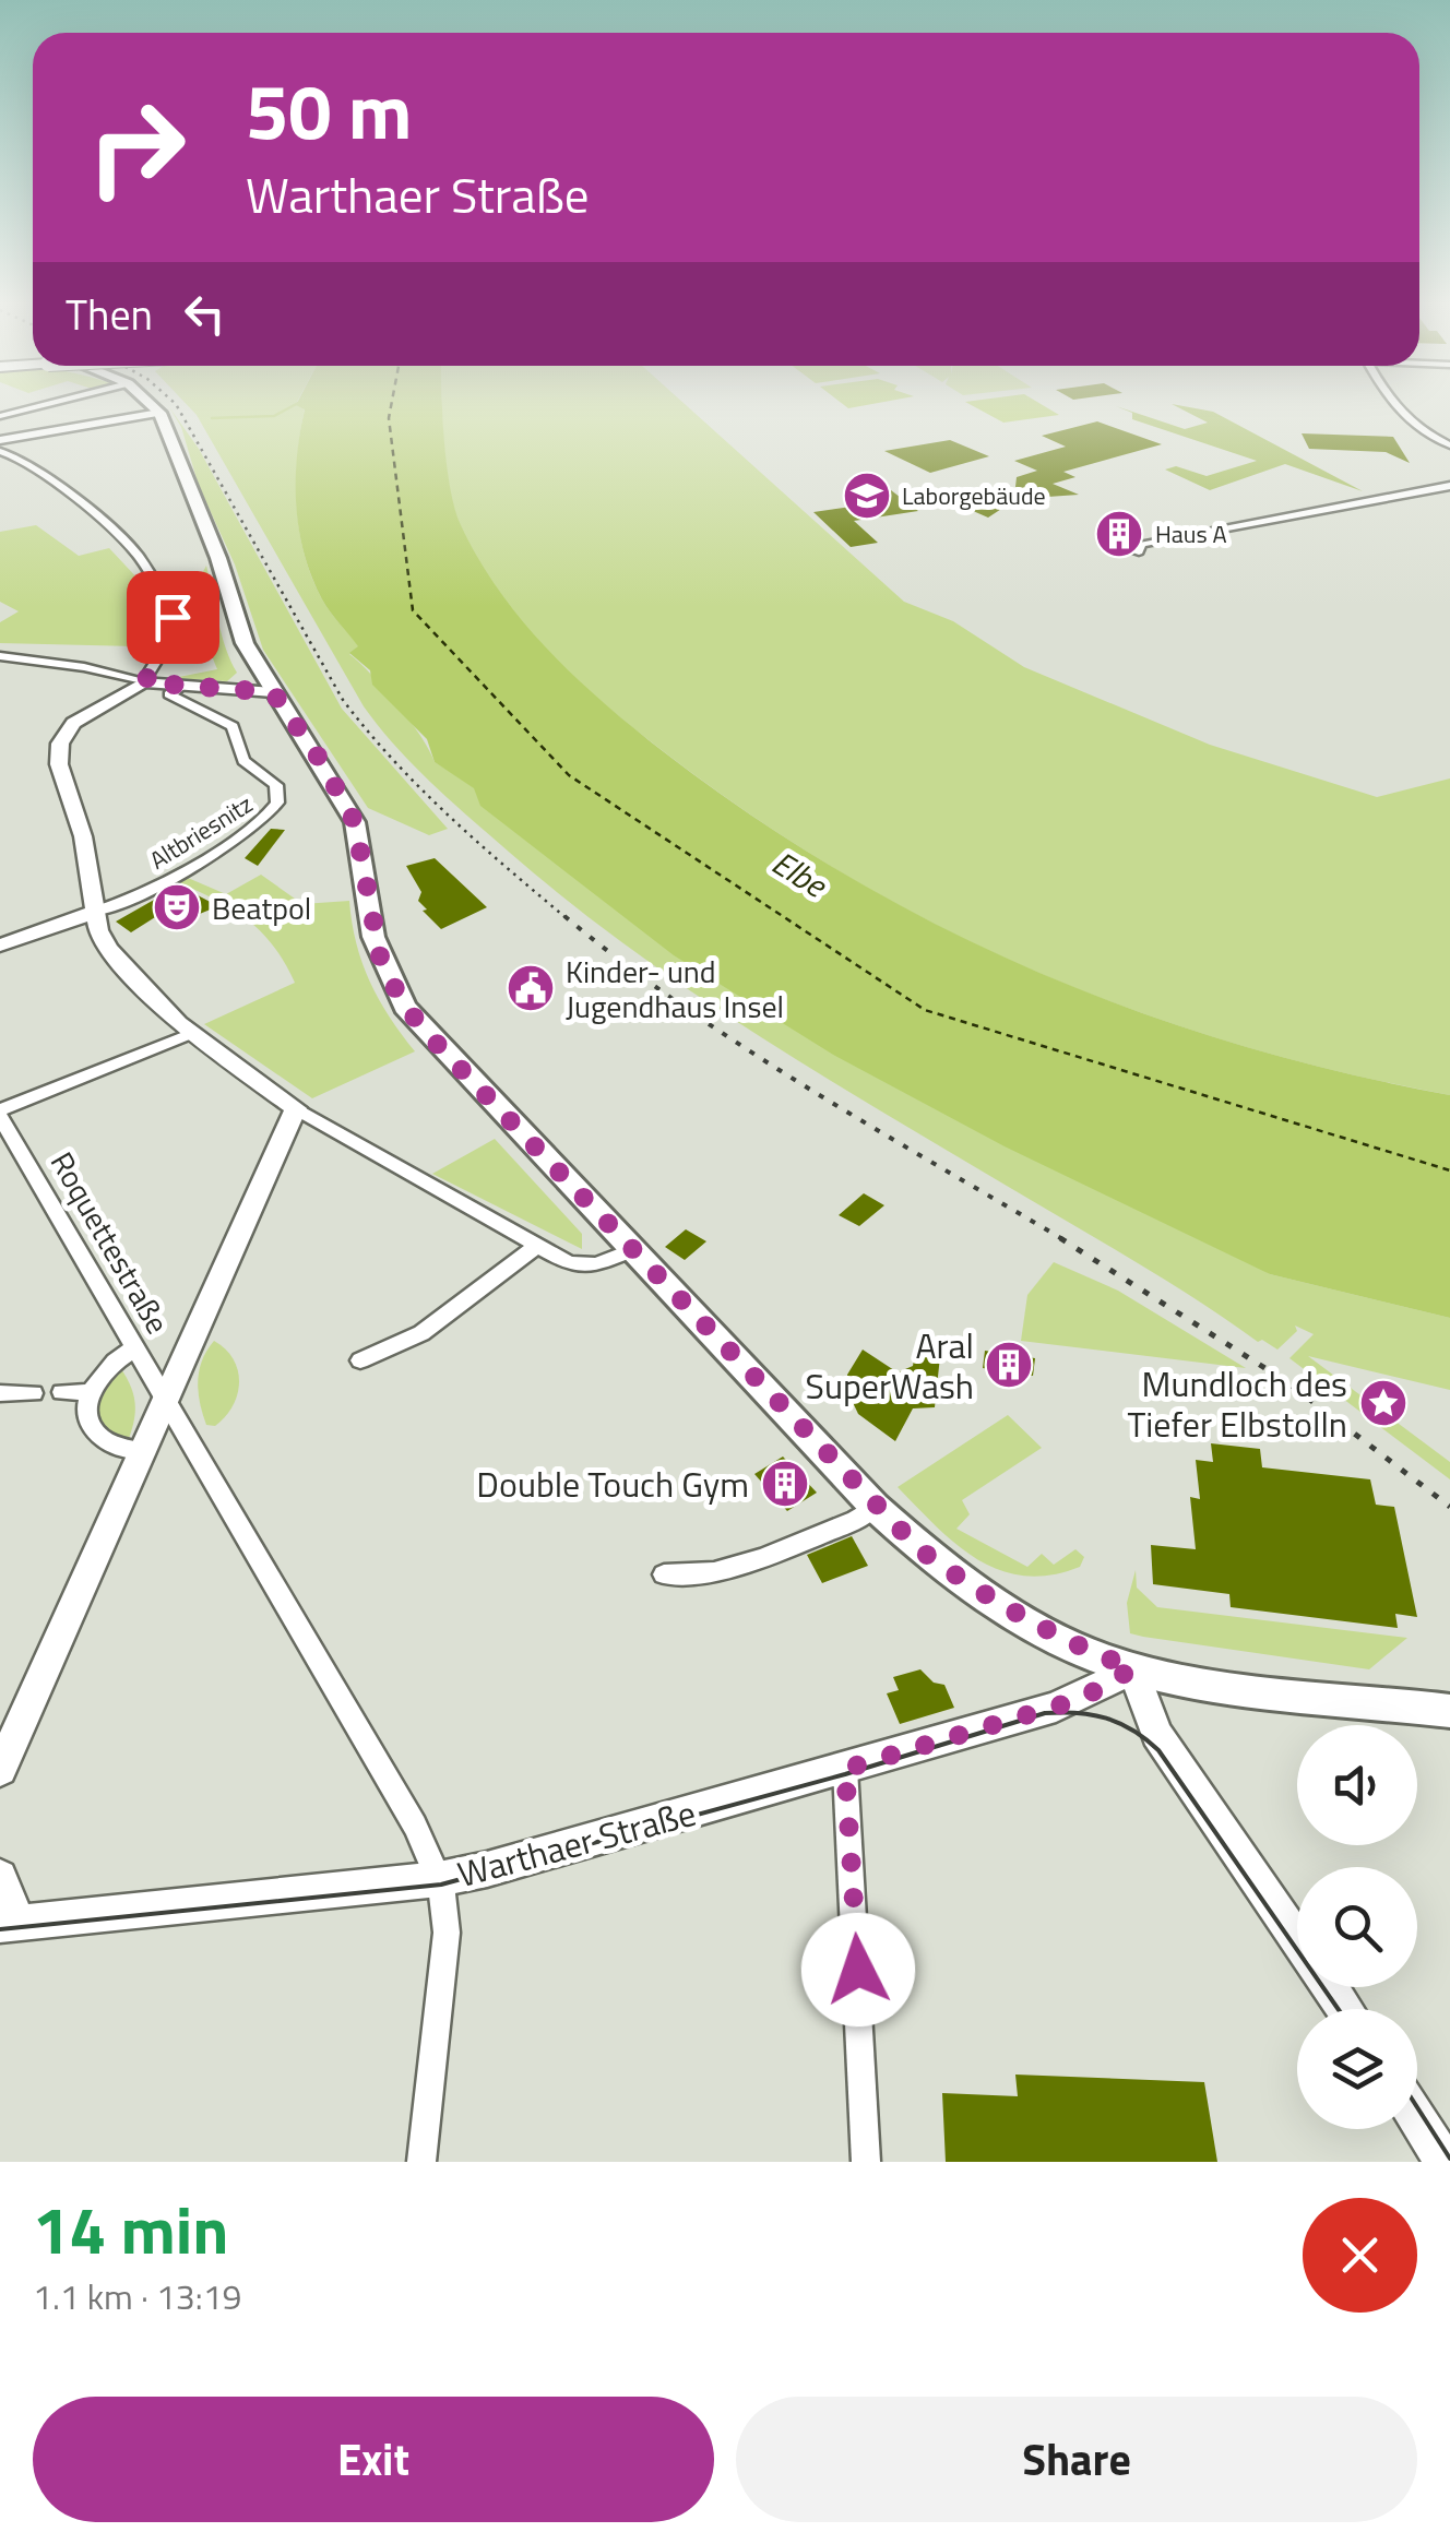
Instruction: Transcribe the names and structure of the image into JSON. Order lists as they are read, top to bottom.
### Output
{
  "streets": {
    "street": ["Altbriesnitz", "Roquettestraße", "Warthaer Straße"]
  },
  "crossings": [
    ["Roquettestraße", "Warthaer Straße"]
  ],
  "water": ["Elbe"],
  "places": {
    "school or university": ["Laborgebäude"],
    "building": ["Haus A", "Aral SuperWash", "Double Touch Gym"],
    "theatre": ["Beatpol"],
    "public building": ["Kinder- und Jugendhaus Insel"],
    "place": ["Mundloch des Tiefer Elbstolln"]
  },
  "page": {
    "turn": ["50 m", "Warthaer Straße"],
    "then": "Then",
    "heading": ["14 min", "1.1 km · 13:19"],
    "buttons": ["Exit", "Share"]
  }
}
